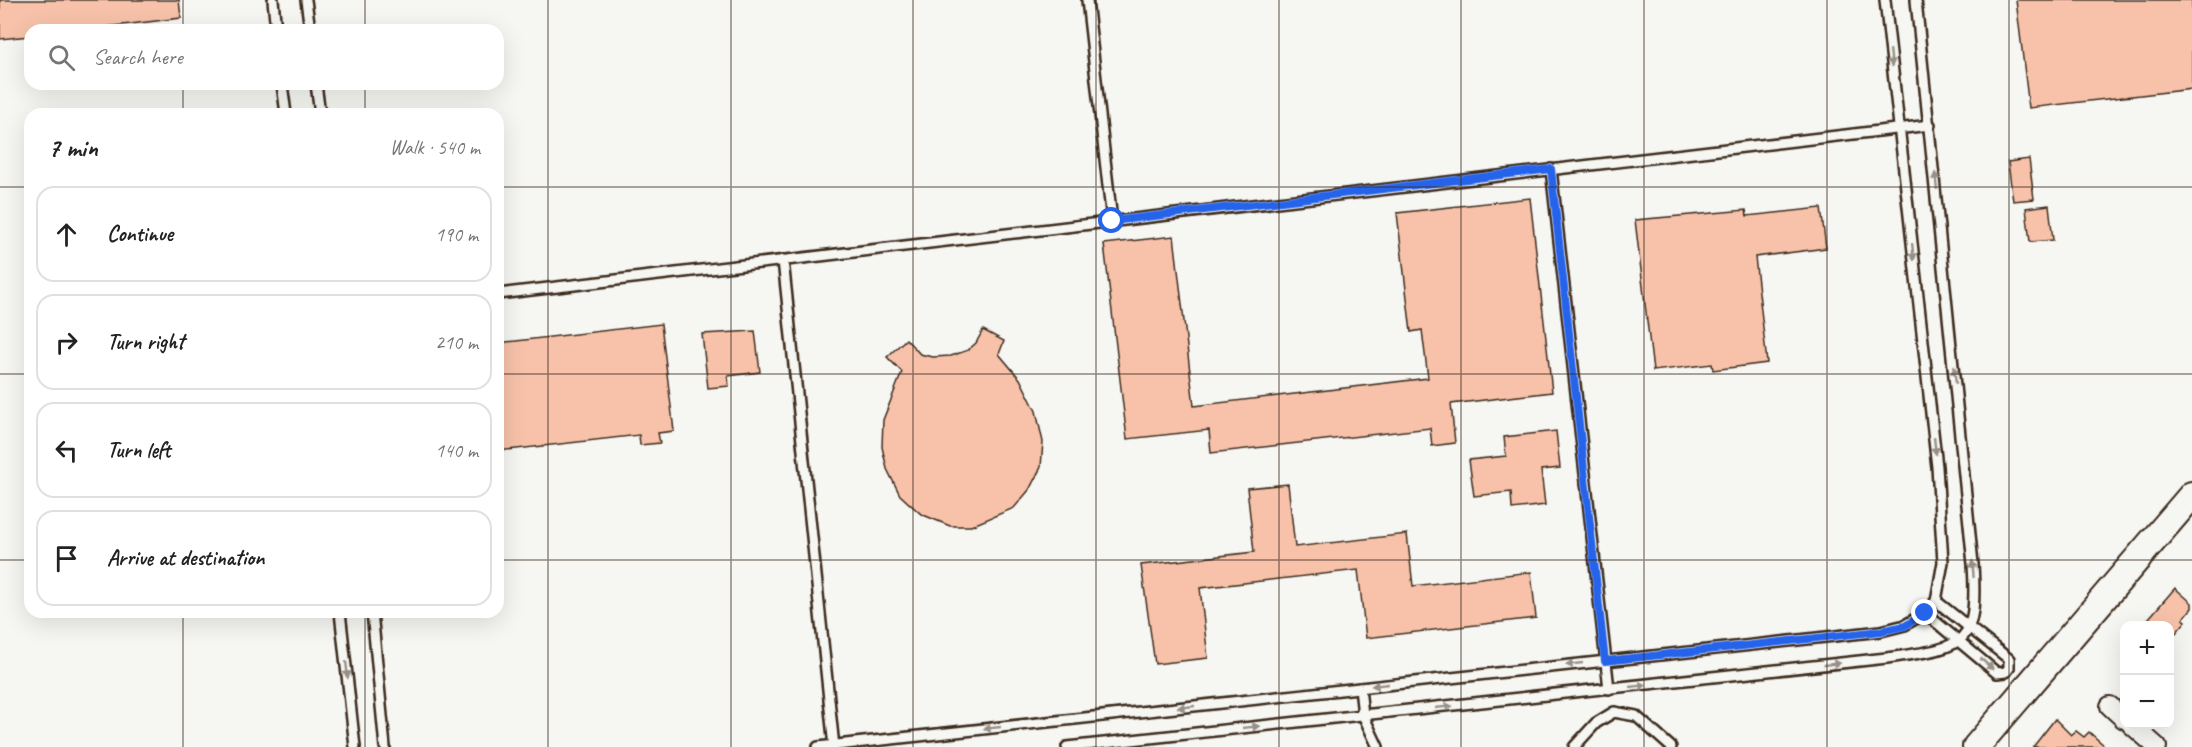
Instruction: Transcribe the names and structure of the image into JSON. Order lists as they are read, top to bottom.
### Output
{
  "page": {
    "search": "Search here",
    "heading": ["7 min", "Walk · 540 m"],
    "list": [
      ["Continue", "190 m"],
      ["Turn right", "210 m"],
      ["Turn left", "140 m"],
      "Arrive at destination"
    ],
    "map_buttons": ["+", "−"]
  }
}
